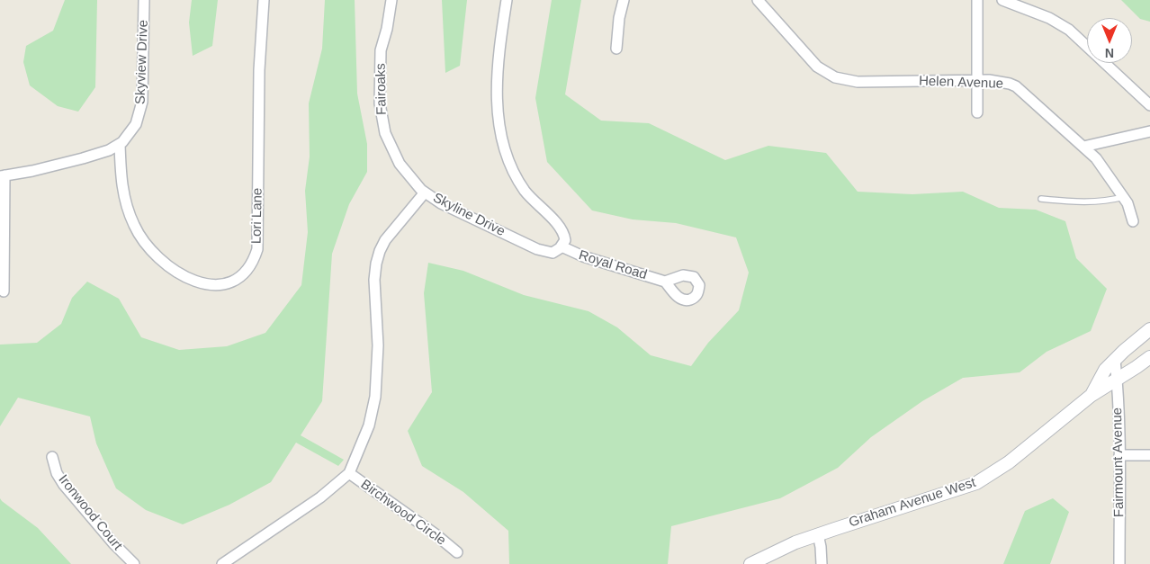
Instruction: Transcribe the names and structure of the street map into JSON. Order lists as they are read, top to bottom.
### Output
{
  "streets": {
    "street": [
      "Skyview Drive",
      "Helen Avenue",
      "Fairoaks",
      "Skyline Drive",
      "Lori Lane",
      "Royal Road",
      "Fairmount Avenue",
      "Graham Avenue West",
      "Ironwood Court",
      "Birchwood Circle"
    ]
  },
  "crossings": [
    ["Skyview Drive", "Lori Lane"],
    ["Fairoaks", "Skyline Drive"],
    ["Skyline Drive", "Royal Road"],
    ["Skyline Drive", "Birchwood Circle"],
    ["Fairmount Avenue", "Graham Avenue West"]
  ],
  "north": "bottom"
}
